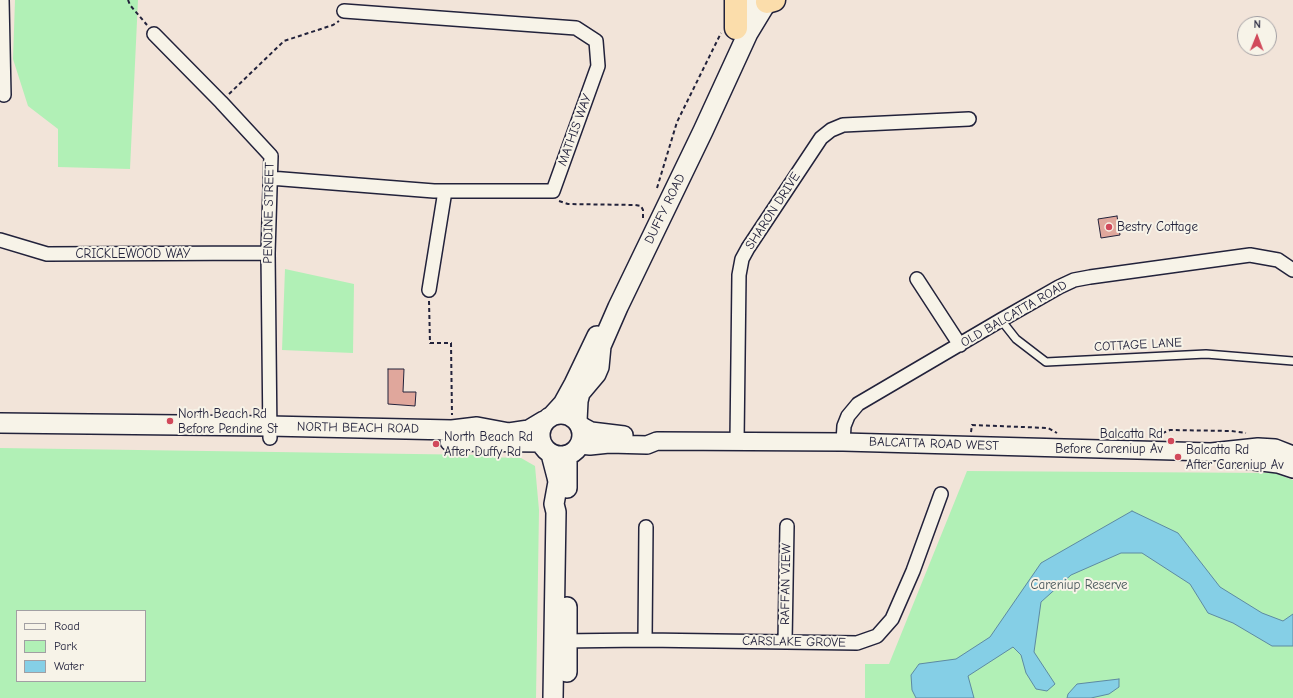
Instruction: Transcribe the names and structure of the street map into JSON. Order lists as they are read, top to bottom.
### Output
{
  "streets": {
    "main road": ["DUFFY ROAD", "NORTH BEACH ROAD"],
    "street": [
      "MATHIS WAY",
      "SHARON DRIVE",
      "PENDINE STREET",
      "CRICKLEWOOD WAY",
      "OLD BALCATTA ROAD",
      "BALCATTA ROAD WEST",
      "RAFFAN VIEW",
      "CARSLAKE GROVE"
    ],
    "lane": ["COTTAGE LANE"]
  },
  "crossings": [
    ["DUFFY ROAD", "NORTH BEACH ROAD"],
    ["DUFFY ROAD", "BALCATTA ROAD WEST"],
    ["SHARON DRIVE", "BALCATTA ROAD WEST"],
    ["PENDINE STREET", "CRICKLEWOOD WAY"],
    ["PENDINE STREET", "NORTH BEACH ROAD"],
    ["OLD BALCATTA ROAD", "COTTAGE LANE"],
    ["OLD BALCATTA ROAD", "BALCATTA ROAD WEST"],
    ["NORTH BEACH ROAD", "BALCATTA ROAD WEST"],
    ["RAFFAN VIEW", "CARSLAKE GROVE"]
  ],
  "parks": ["Careniup Reserve"],
  "places": [
    "Bestry Cottage",
    "North Beach Rd Before Pendine St",
    "Balcatta Rd Before Careniup Av",
    "North Beach Rd After Duffy Rd",
    "Balcatta Rd After Careniup Av"
  ],
  "legend": ["Road", "Park", "Water"],
  "north": "top"
}
